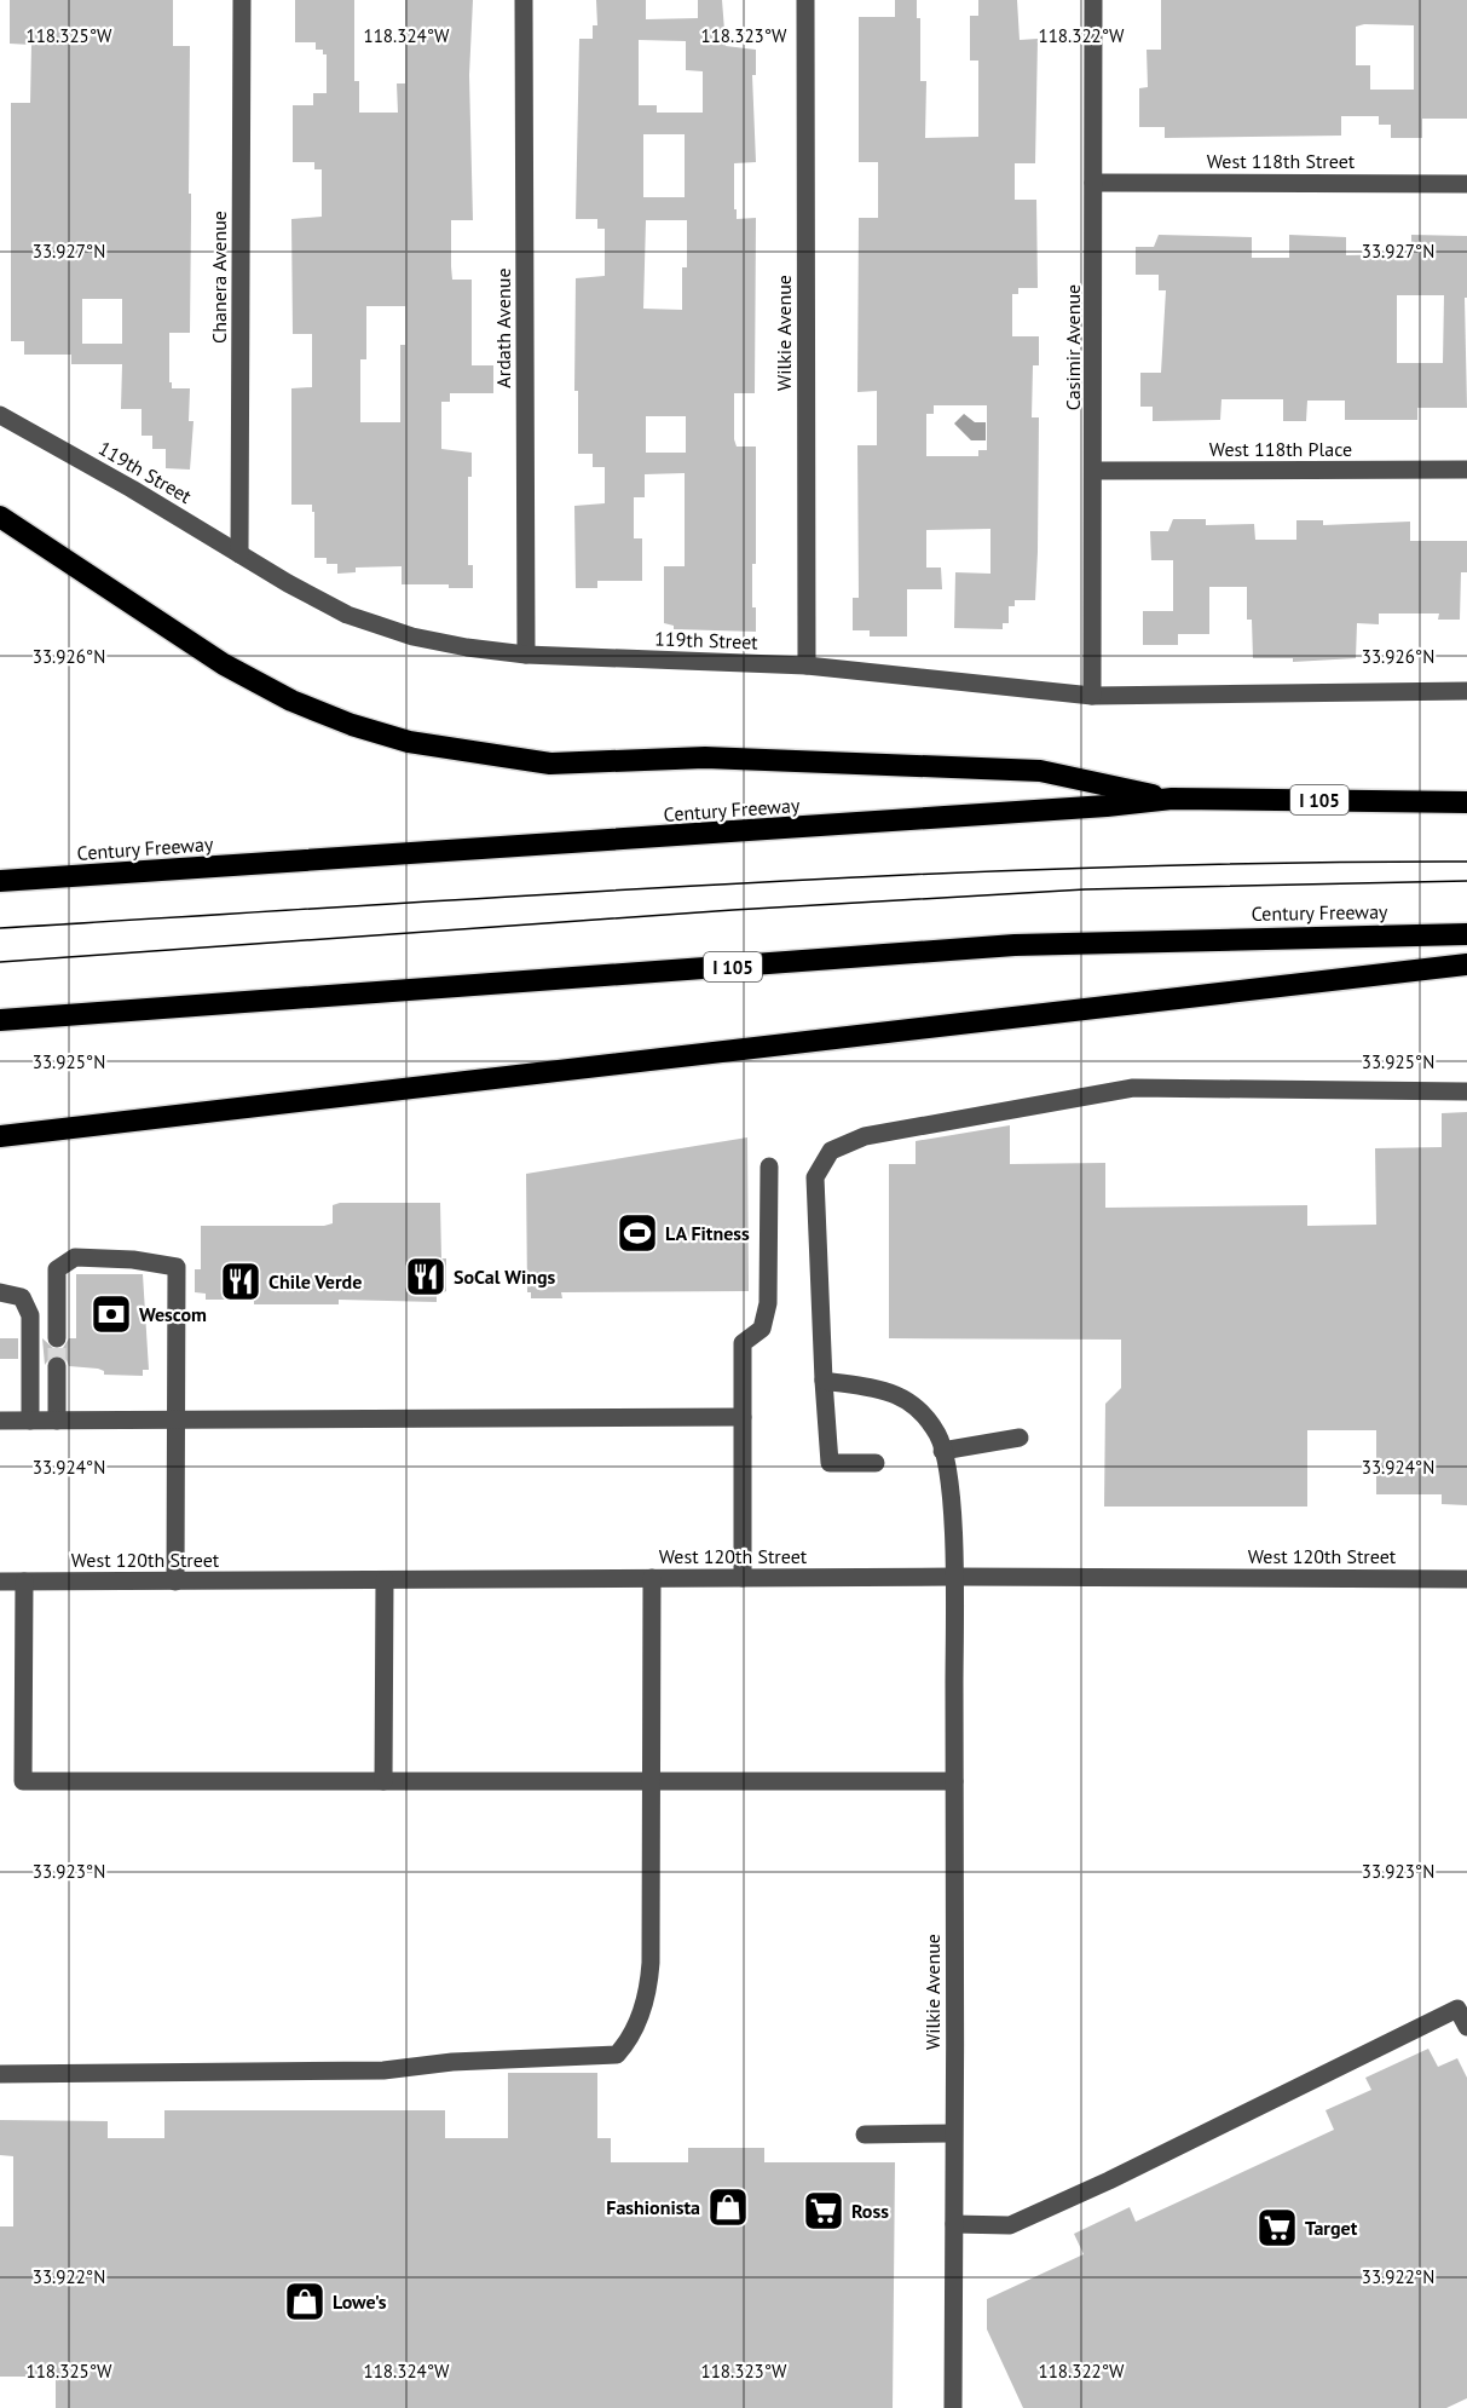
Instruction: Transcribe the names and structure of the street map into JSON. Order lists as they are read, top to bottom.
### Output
{
  "streets": {
    "highway": ["I 105", "Century Freeway"],
    "street": [
      "West 118th Street",
      "Chanera Avenue",
      "Ardath Avenue",
      "Wilkie Avenue",
      "Casimir Avenue",
      "West 118th Place",
      "119th Street",
      "West 120th Street"
    ]
  },
  "crossings": [
    ["West 118th Street", "Casimir Avenue"],
    ["Chanera Avenue", "119th Street"],
    ["Ardath Avenue", "119th Street"],
    ["Wilkie Avenue", "119th Street"],
    ["Wilkie Avenue", "West 120th Street"],
    ["Casimir Avenue", "West 118th Place"],
    ["Casimir Avenue", "119th Street"]
  ],
  "places": {
    "sports": ["LA Fitness"],
    "restaurant": ["SoCal Wings", "Chile Verde"],
    "bank": ["Wescom"],
    "shop": ["Fashionista", "Lowe's"],
    "supermarket": ["Ross", "Target"]
  },
  "coordinates": [
    "118.325°W",
    "118.324°W",
    "118.323°W",
    "118.322°W",
    "33.927°N",
    "33.926°N",
    "33.925°N",
    "33.924°N",
    "33.923°N",
    "33.922°N"
  ]
}
